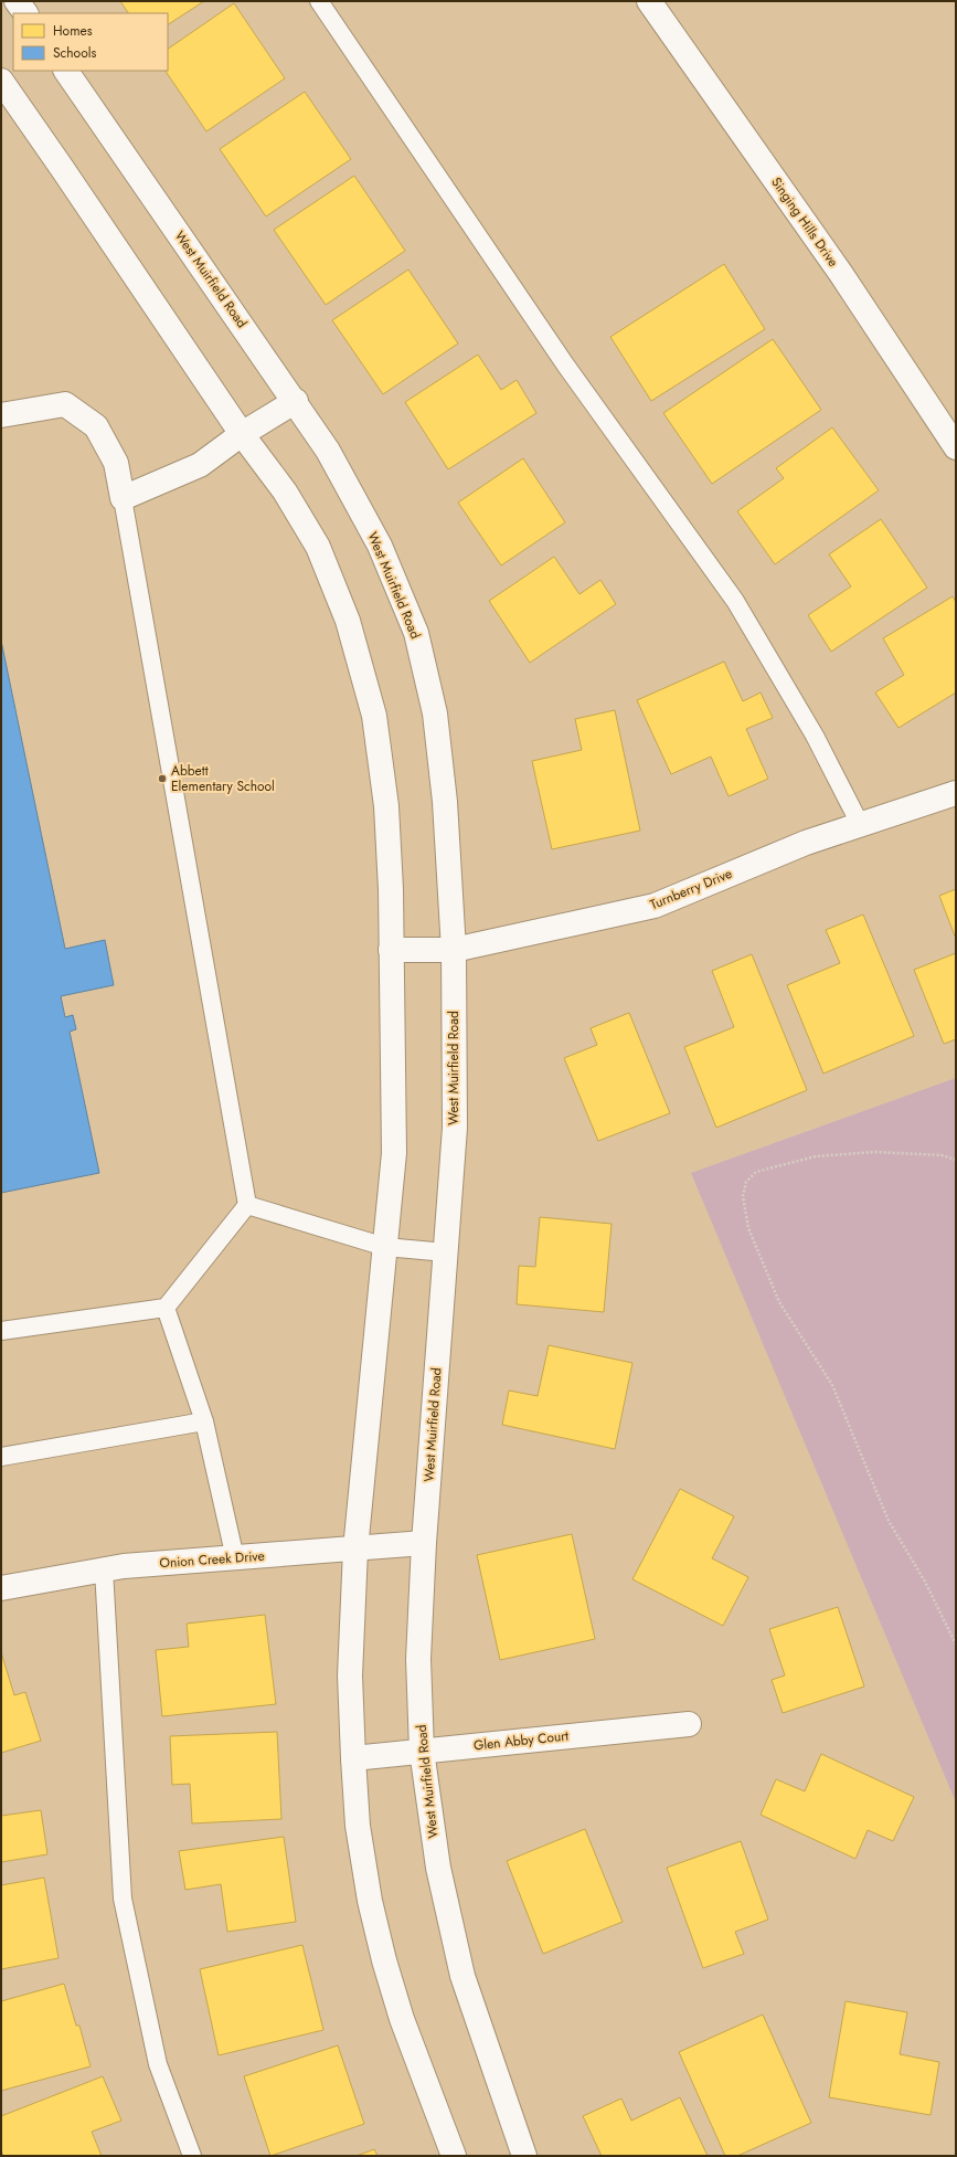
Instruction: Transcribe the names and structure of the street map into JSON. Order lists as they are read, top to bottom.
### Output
{
  "streets": {
    "street": [
      "Singing Hills Drive",
      "West Muirfield Road",
      "Turnberry Drive",
      "Onion Creek Drive",
      "Glen Abby Court"
    ]
  },
  "crossings": [
    ["West Muirfield Road", "Turnberry Drive"],
    ["West Muirfield Road", "Onion Creek Drive"],
    ["West Muirfield Road", "Glen Abby Court"]
  ],
  "places": ["Abbett Elementary School"],
  "legend": ["Homes", "Schools"]
}
